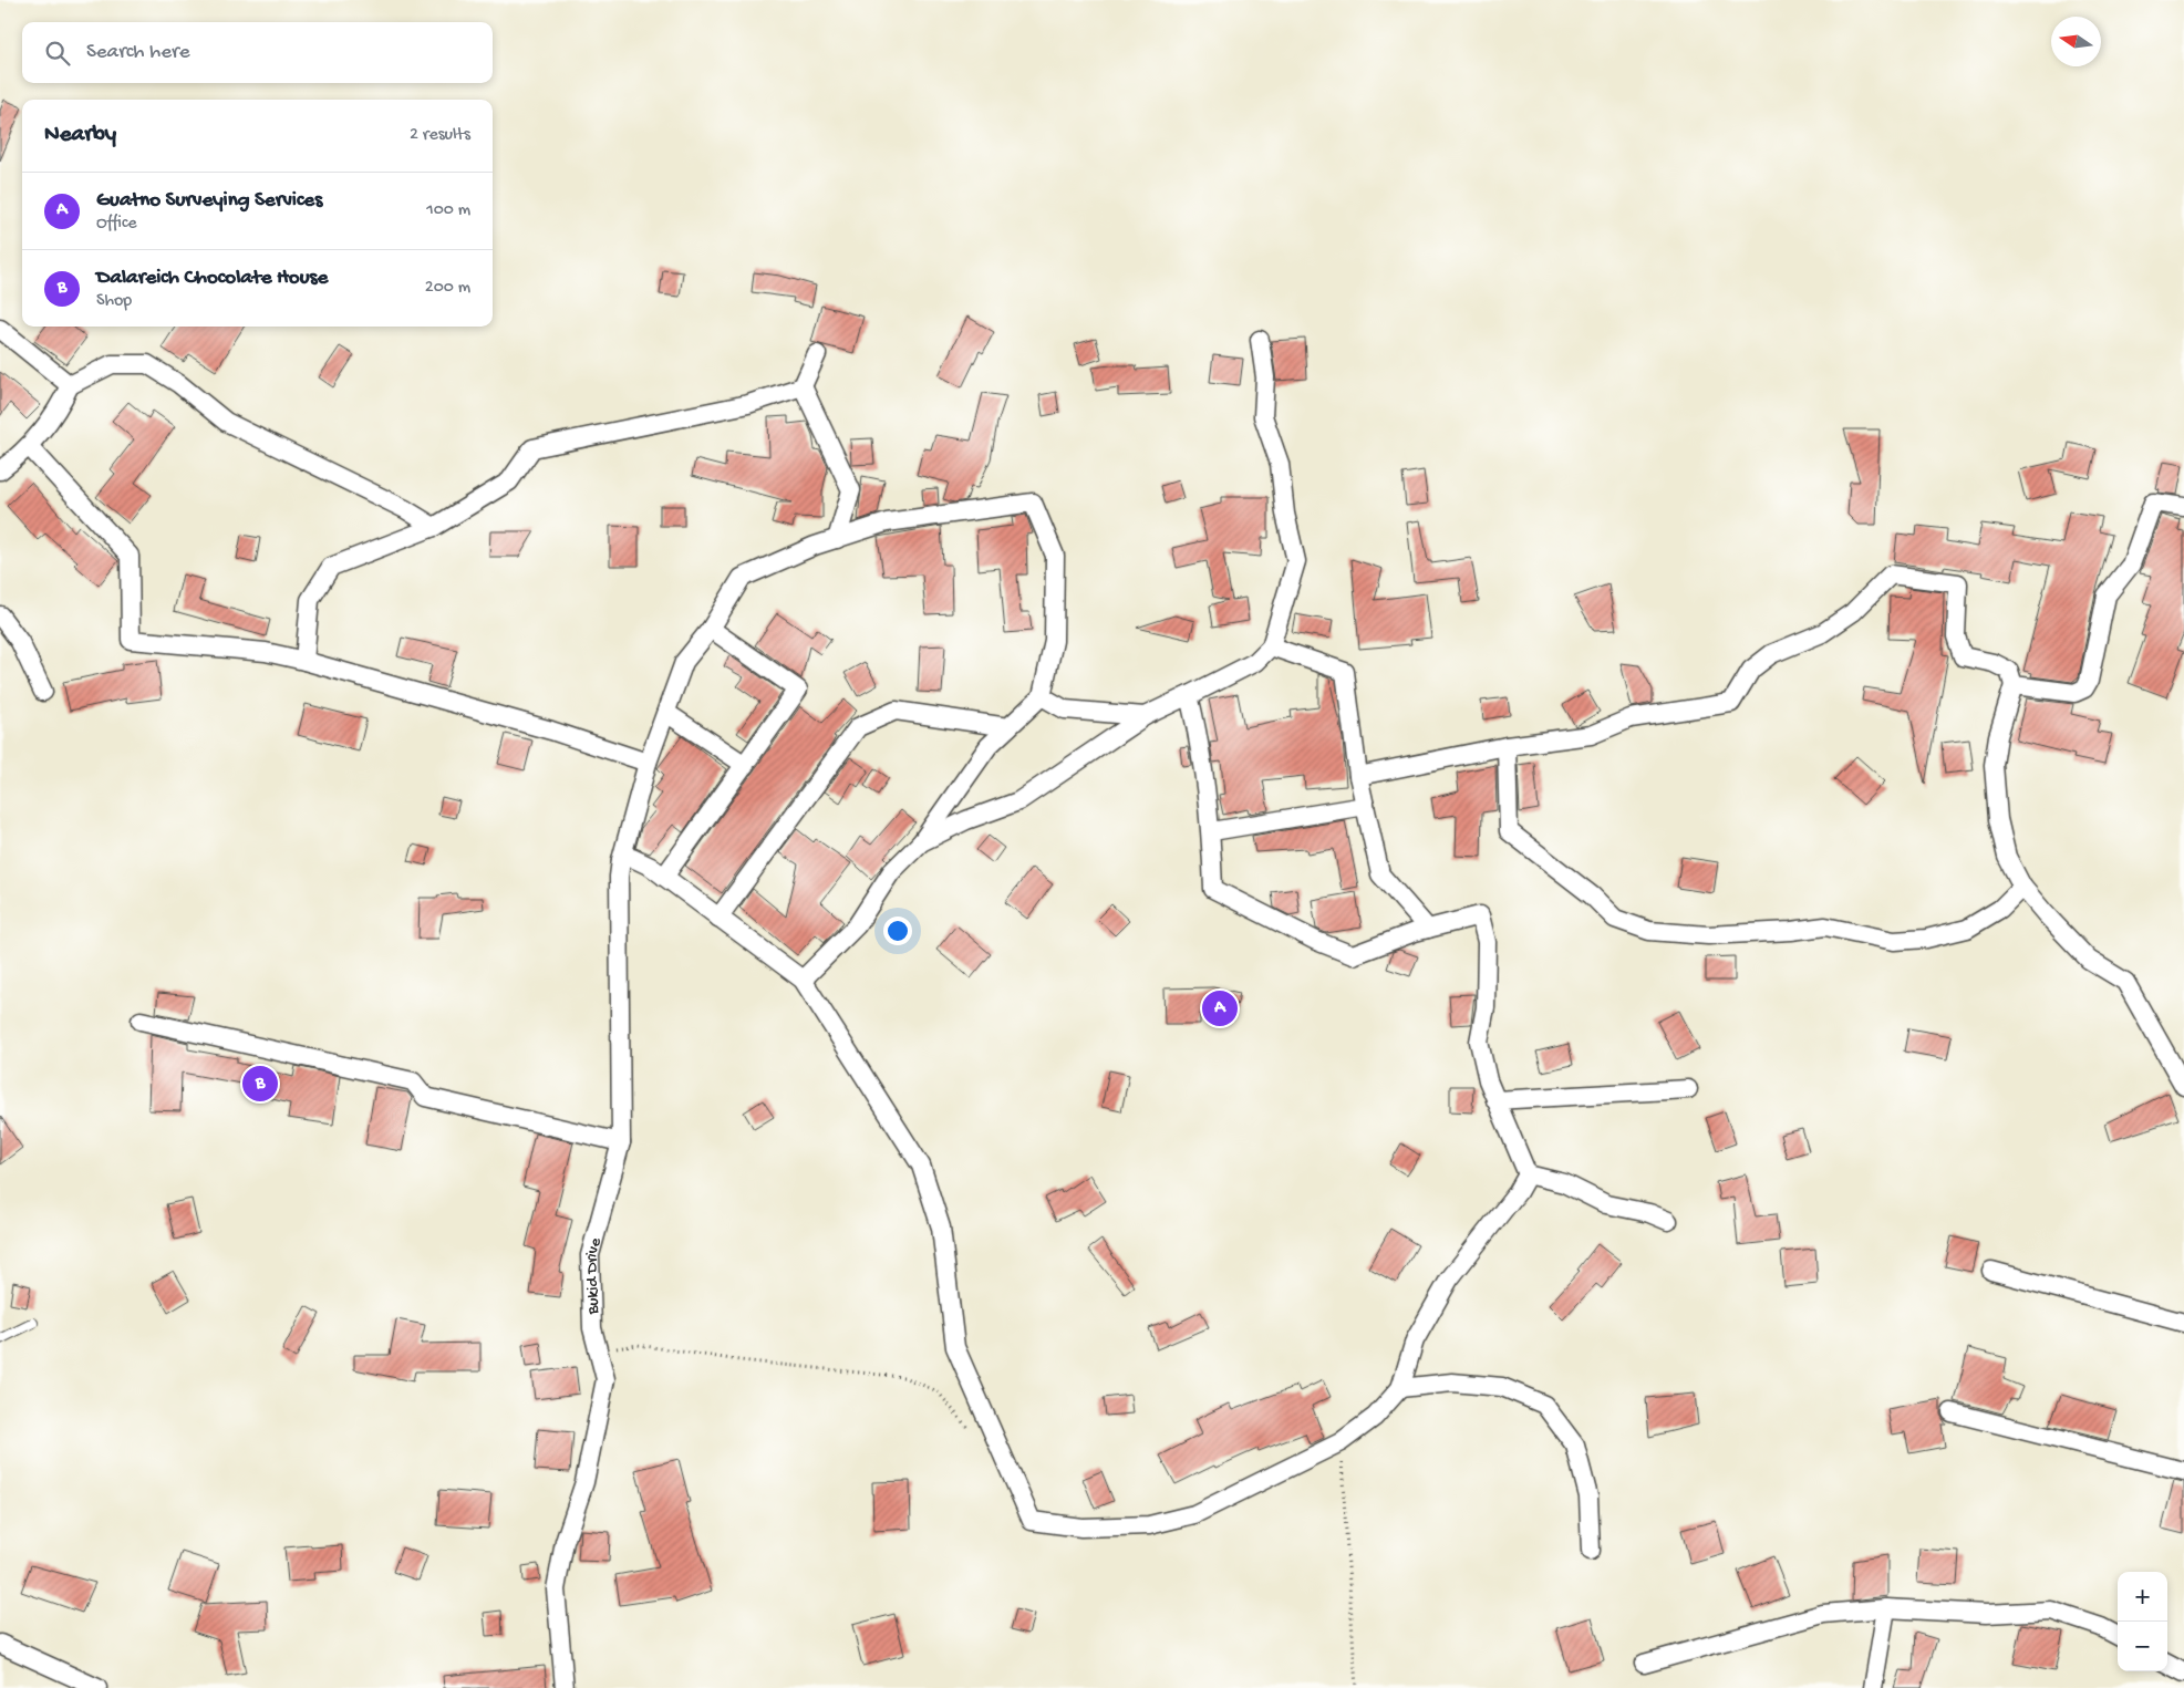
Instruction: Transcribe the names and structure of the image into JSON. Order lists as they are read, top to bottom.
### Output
{
  "streets": {
    "street": ["Bukid Drive"]
  },
  "north": "left",
  "page": {
    "search": "Search here",
    "heading": ["Nearby", "2 results"],
    "list": [
      {
        "mark": "A",
        "name": "Guatno Surveying Services",
        "note": "Office",
        "value": "100 m"
      },
      {
        "mark": "B",
        "name": "Dalareich Chocolate House",
        "note": "Shop",
        "value": "200 m"
      }
    ],
    "pins": ["A", "B"],
    "map_buttons": ["+", "−"]
  }
}
